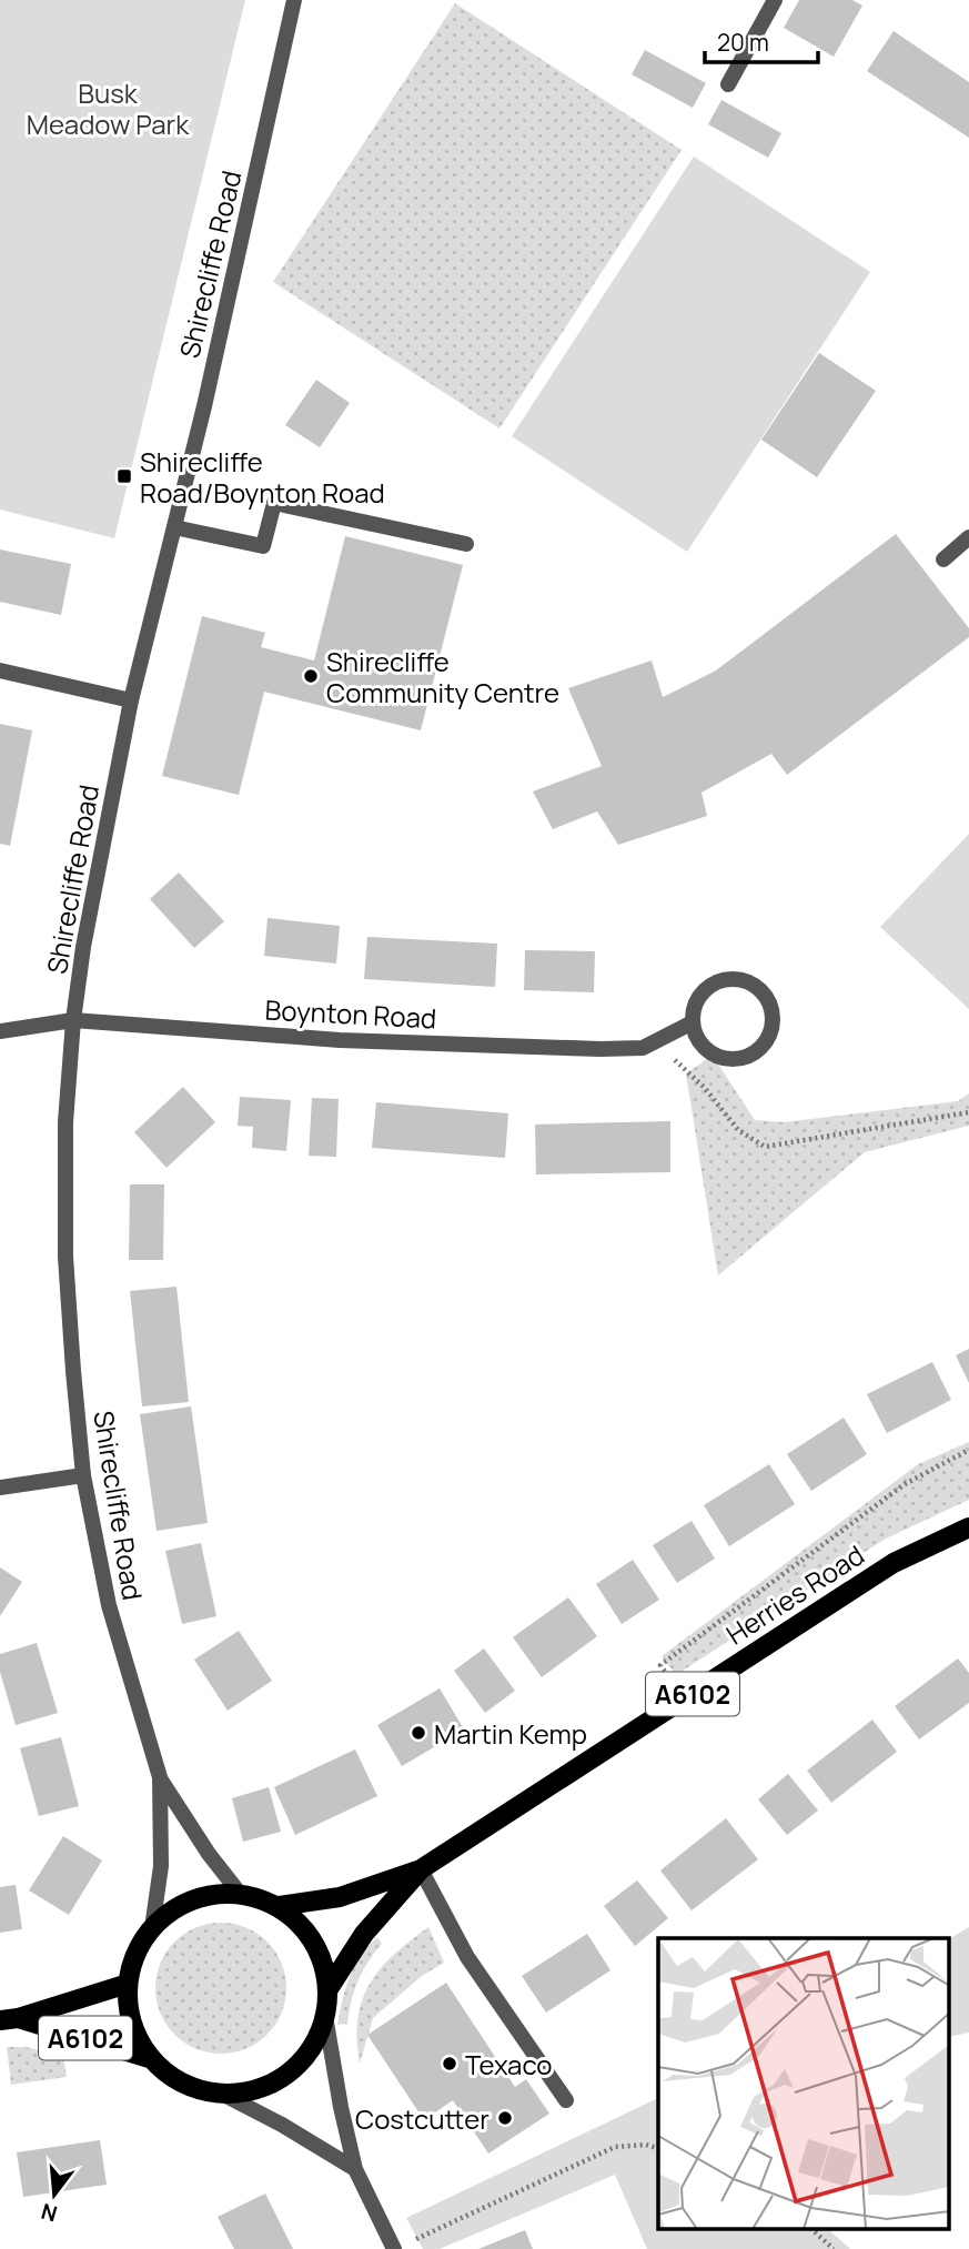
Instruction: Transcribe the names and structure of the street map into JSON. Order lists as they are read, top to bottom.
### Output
{
  "streets": {
    "main road": ["Herries Road", "A6102"],
    "street": ["Shirecliffe Road", "Boynton Road"]
  },
  "crossings": [
    ["Shirecliffe Road", "Boynton Road"],
    ["Shirecliffe Road", "A6102"],
    ["Herries Road", "A6102"]
  ],
  "parks": ["Busk Meadow Park"],
  "places": {
    "transit": ["Shirecliffe Road/Boynton Road"],
    "other": [
      "Shirecliffe Community Centre",
      "Martin Kemp",
      "Texaco",
      "Costcutter"
    ]
  },
  "scale_bar": "20 m",
  "north": "bottom"
}
